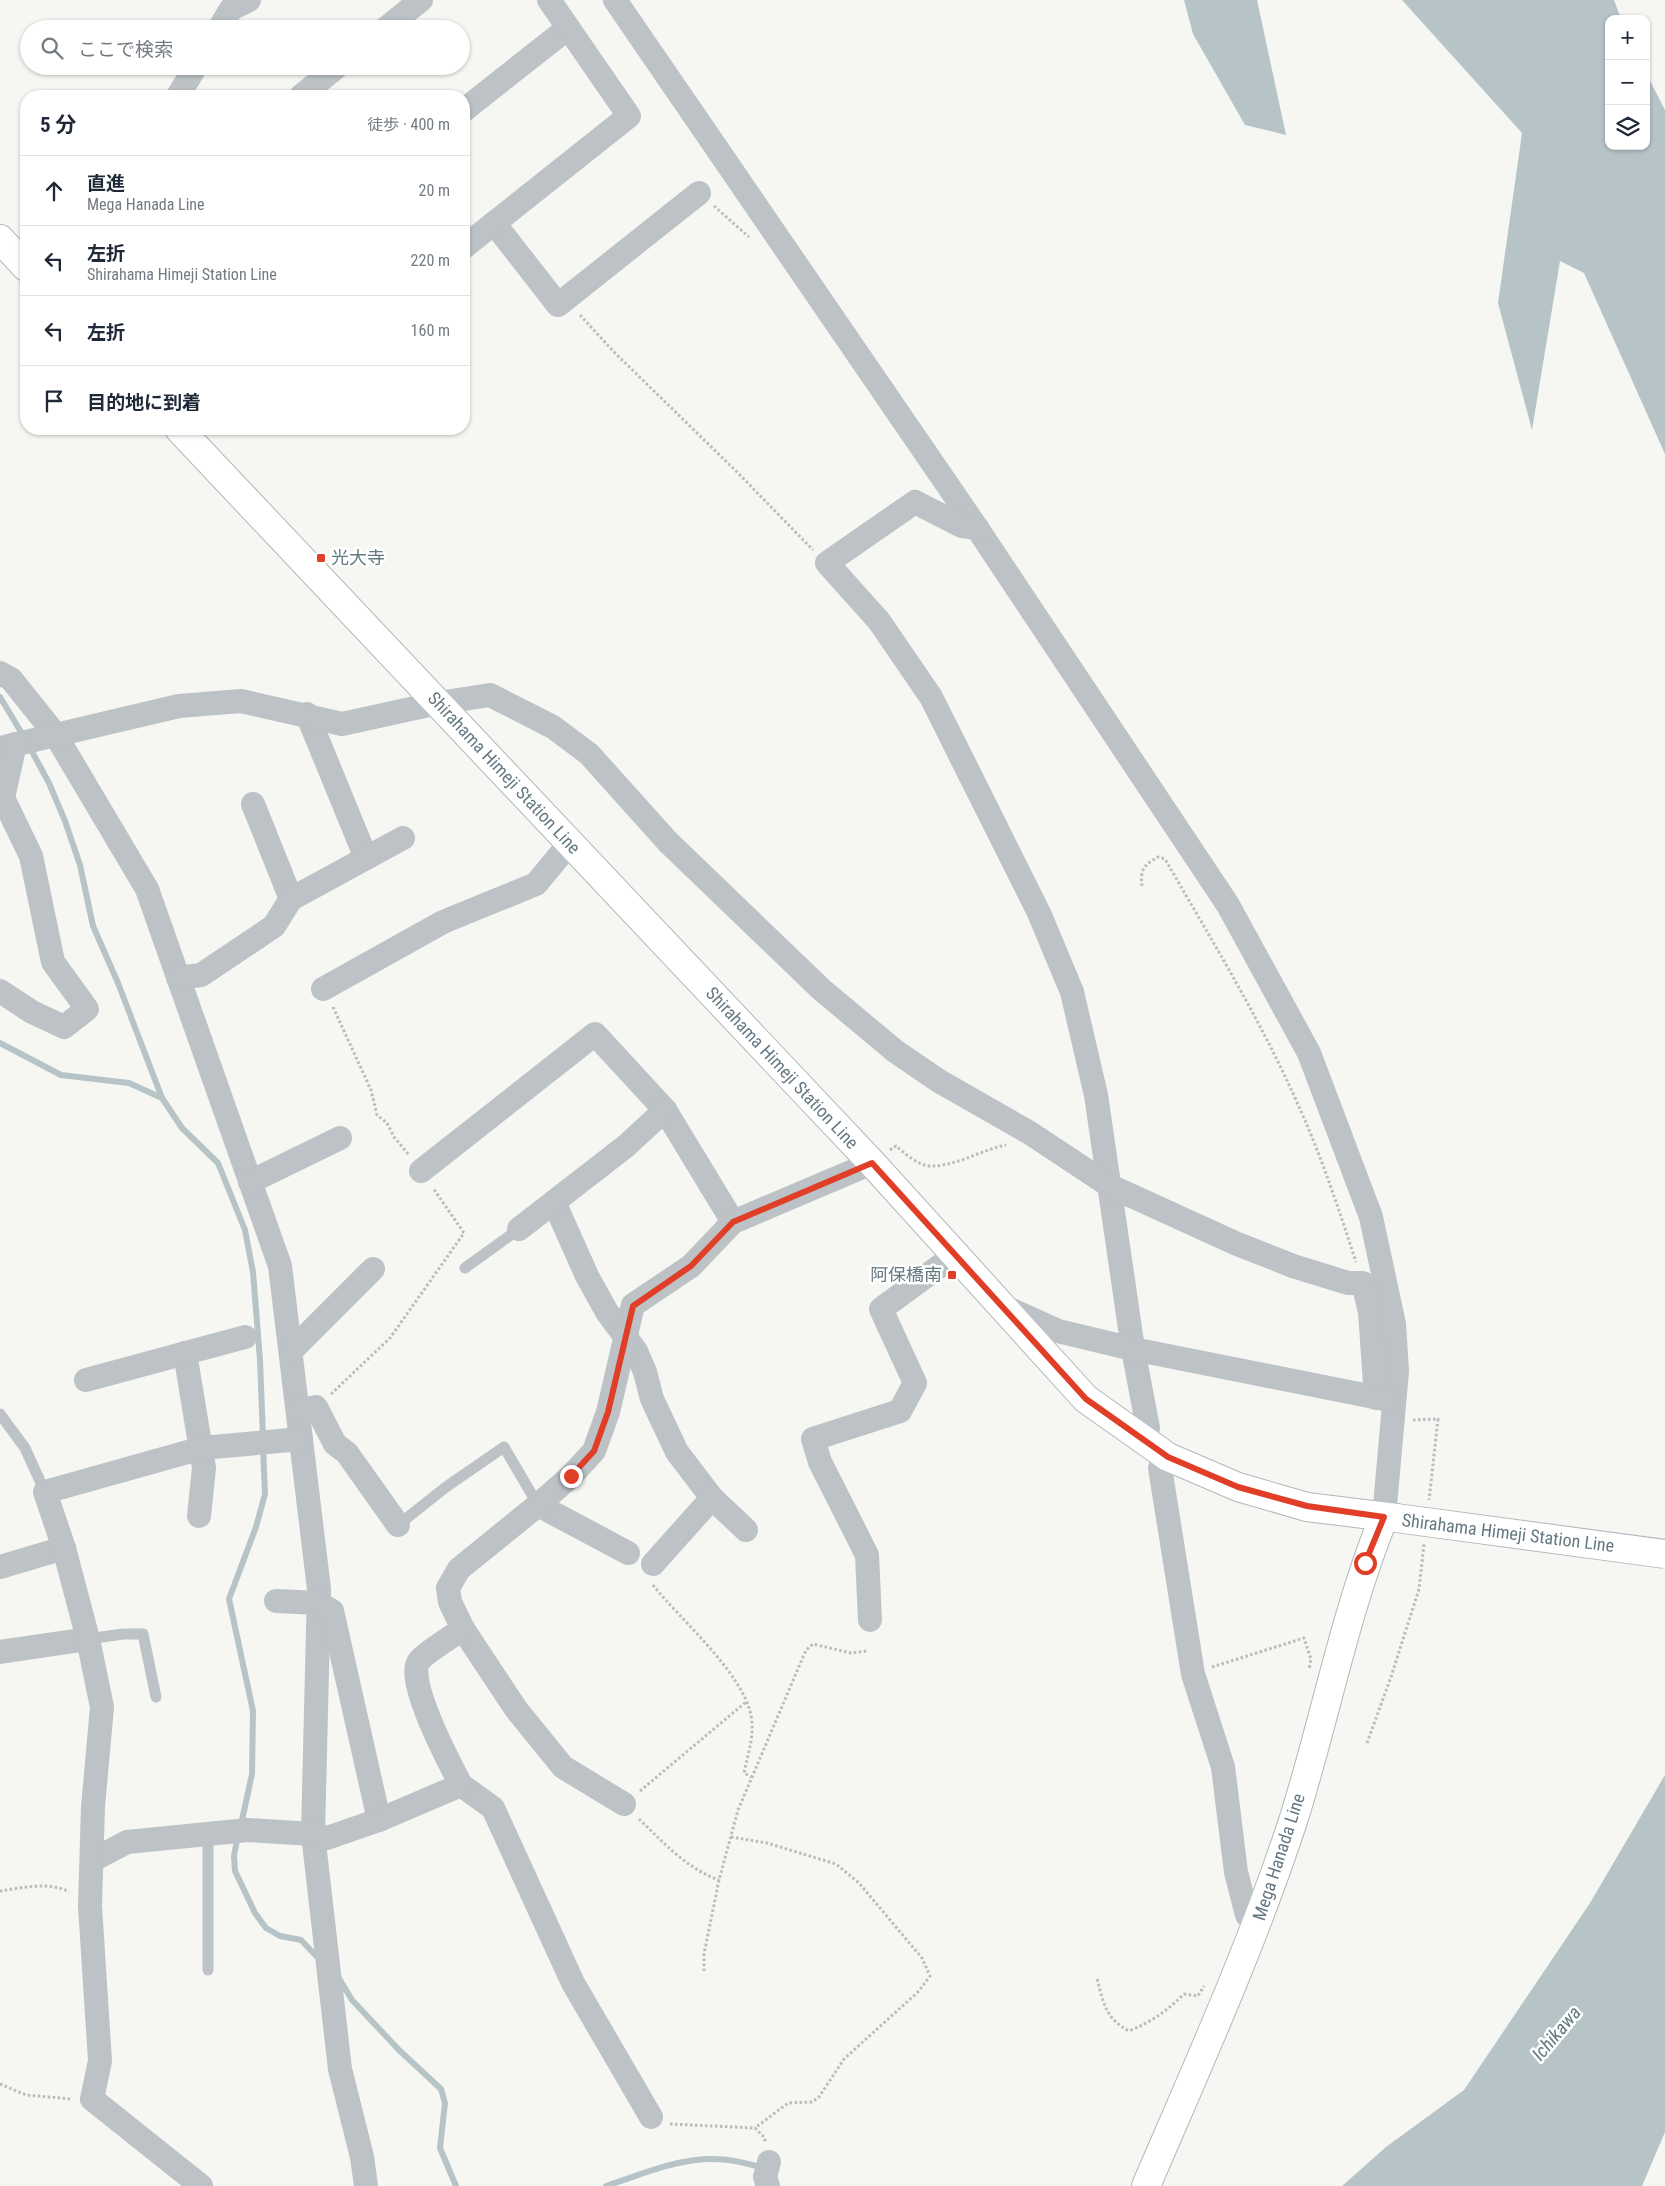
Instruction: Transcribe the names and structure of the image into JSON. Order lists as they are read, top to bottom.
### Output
{
  "streets": {
    "main road": ["Shirahama Himeji Station Line", "Mega Hanada Line"]
  },
  "crossings": [
    ["Shirahama Himeji Station Line", "Mega Hanada Line"]
  ],
  "water": ["Ichikawa"],
  "places": {
    "transit": ["光大寺", "阿保橋南"]
  },
  "page": {
    "map_buttons": ["+", "−"],
    "search": "ここで検索",
    "heading": ["5 分", "徒歩 · 400 m"],
    "list": [
      ["直進", "Mega Hanada Line", "20 m"],
      ["左折", "Shirahama Himeji Station Line", "220 m"],
      ["左折", "160 m"],
      "目的地に到着"
    ]
  }
}
